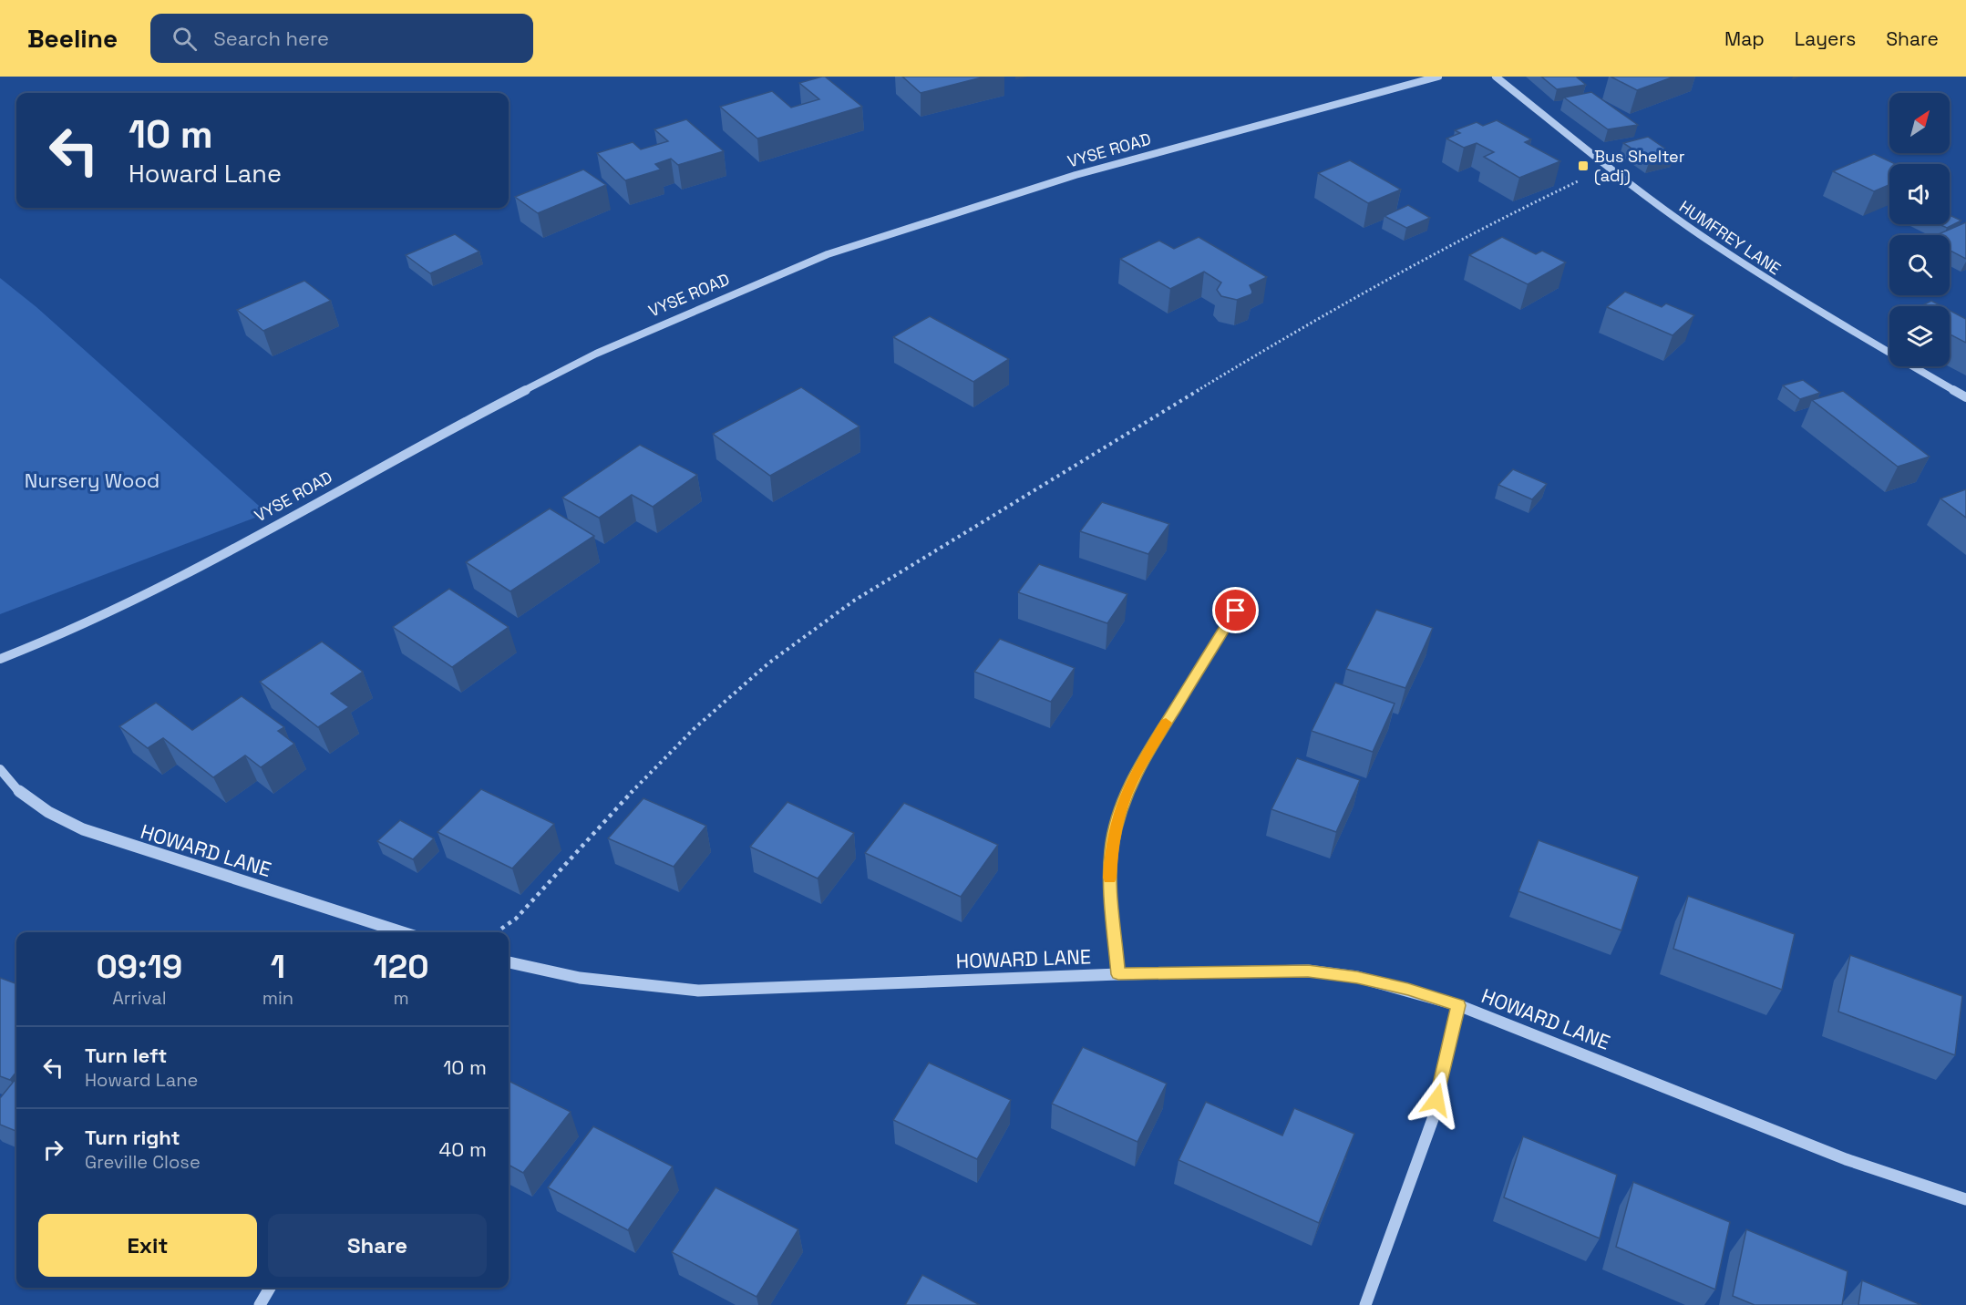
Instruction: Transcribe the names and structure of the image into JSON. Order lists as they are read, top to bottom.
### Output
{
  "streets": {
    "street": ["VYSE ROAD", "HUMFREY LANE", "HOWARD LANE"]
  },
  "parks": ["Nursery Wood"],
  "places": {
    "transit": ["Bus Shelter (adj)"]
  },
  "north": "top right",
  "page": {
    "header": "Beeline",
    "search": "Search here",
    "nav": ["Map", "Layers", "Share"],
    "turn": ["10 m", "Howard Lane"],
    "eta": [
      "09:19",
      "Arrival",
      "1",
      "min",
      "120",
      "m"
    ],
    "list": [
      {
        "name": "Turn left",
        "note": "Howard Lane",
        "value": "10 m"
      },
      {
        "name": "Turn right",
        "note": "Greville Close",
        "value": "40 m"
      }
    ],
    "buttons": ["Exit", "Share"]
  }
}
